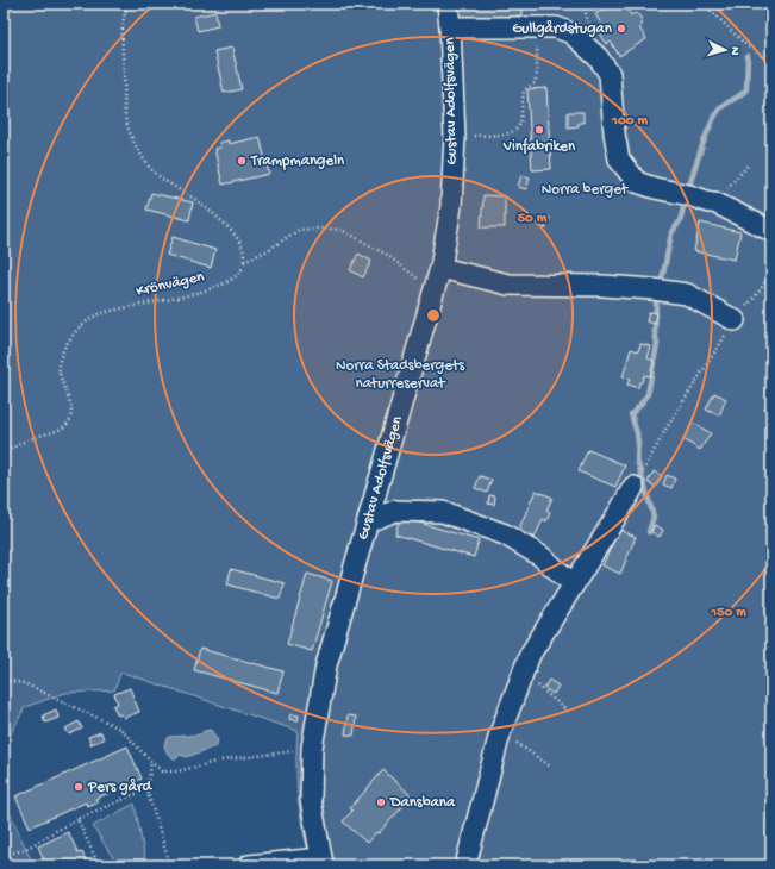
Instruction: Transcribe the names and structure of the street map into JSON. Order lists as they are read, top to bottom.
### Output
{
  "streets": {
    "street": ["Gustav Adolfsvägen"],
    "path": ["Krönvägen"]
  },
  "parks": ["Norra berget", "Norra Stadsbergets naturreservat"],
  "places": [
    "Gullgårdstugan",
    "Vinfabriken",
    "Trampmangeln",
    "Pers gård",
    "Dansbana"
  ],
  "north": "right",
  "rings": ["100 m", "50 m", "150 m"]
}
